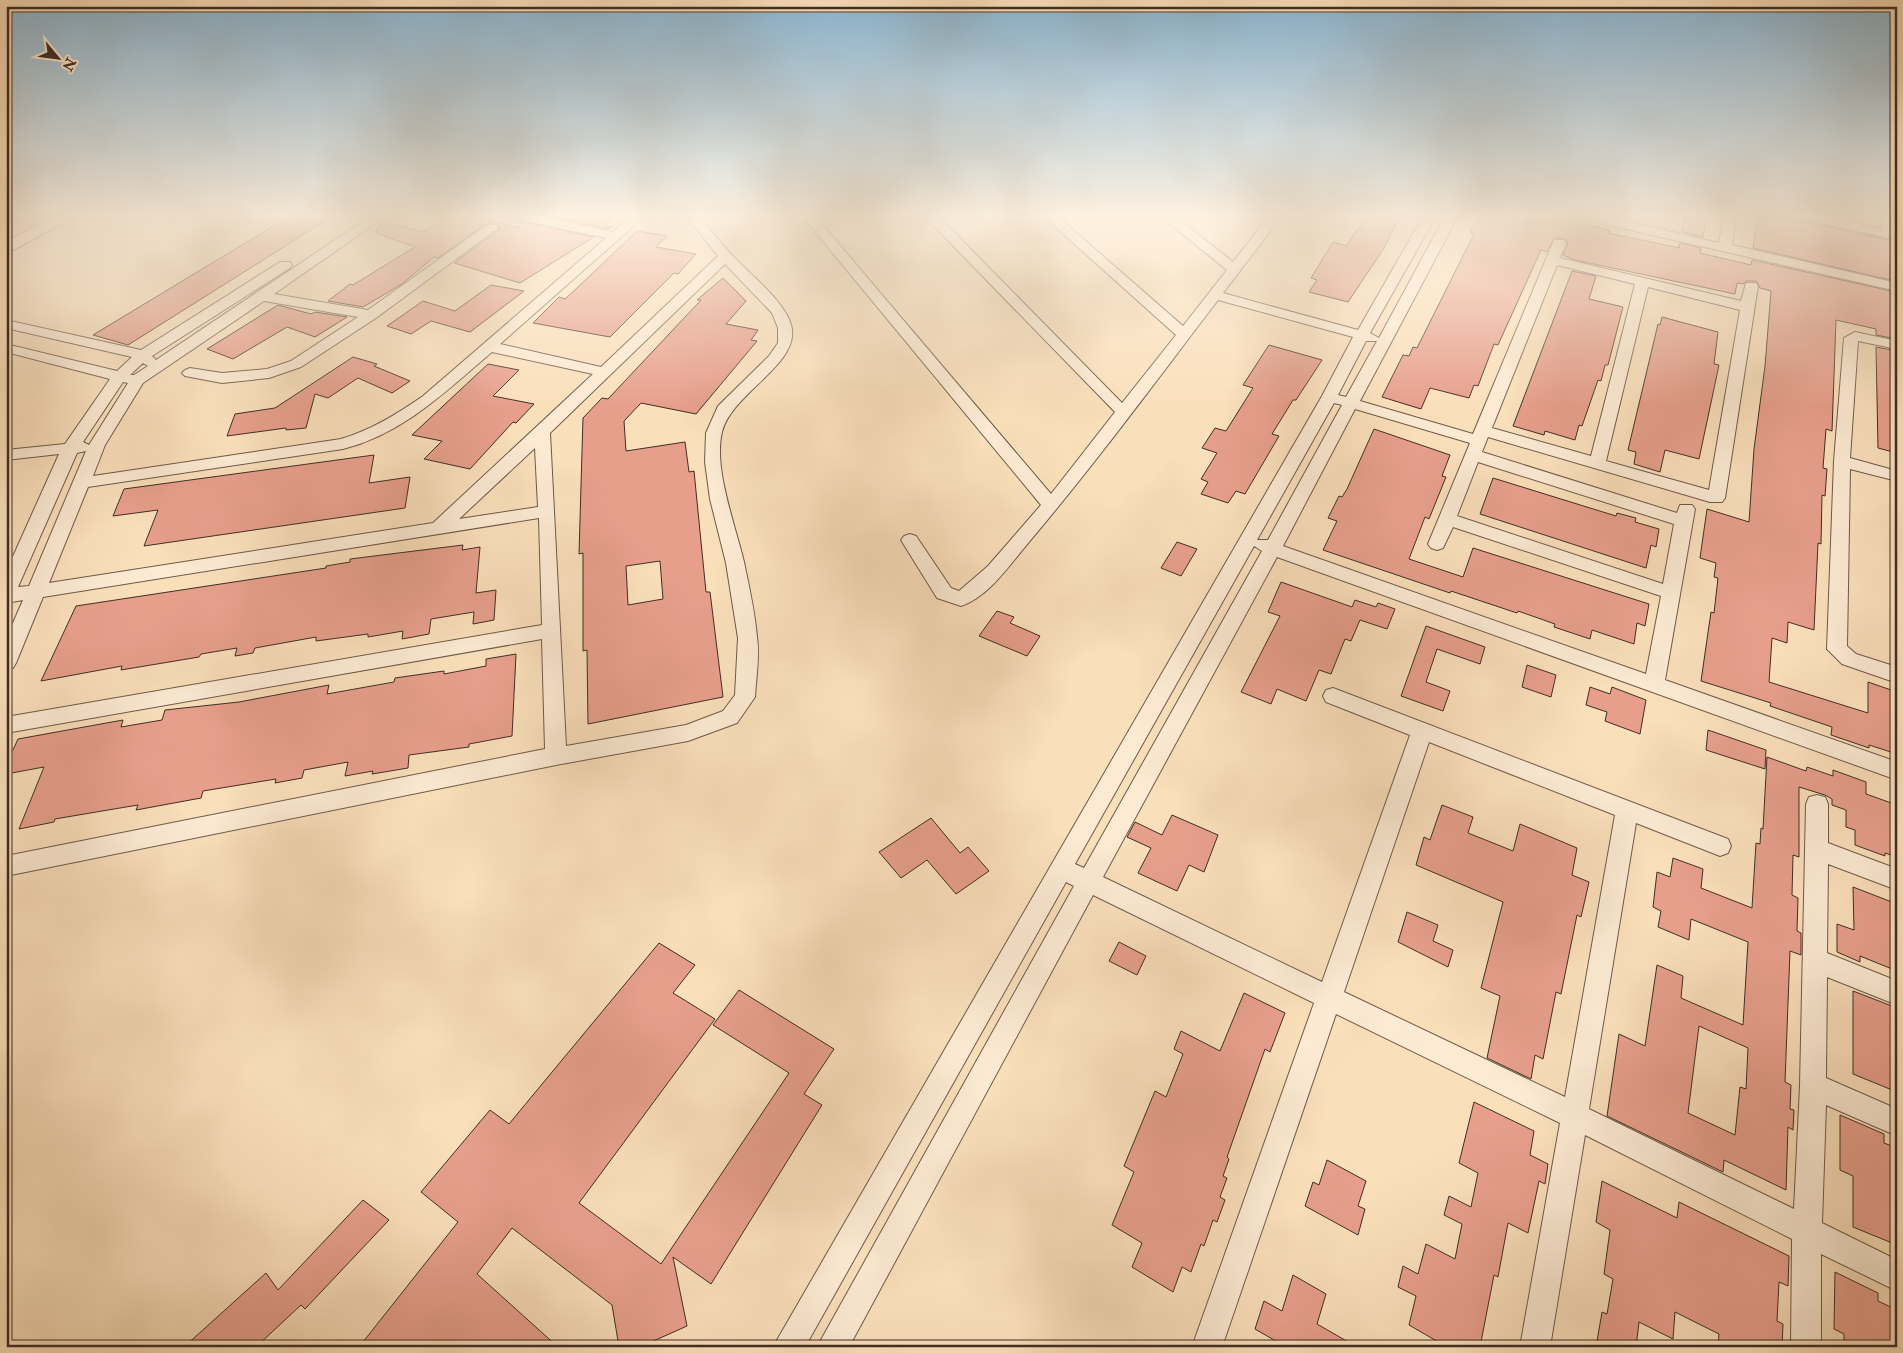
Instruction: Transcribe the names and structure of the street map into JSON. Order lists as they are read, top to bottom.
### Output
{
  "north": "bottom right"
}
